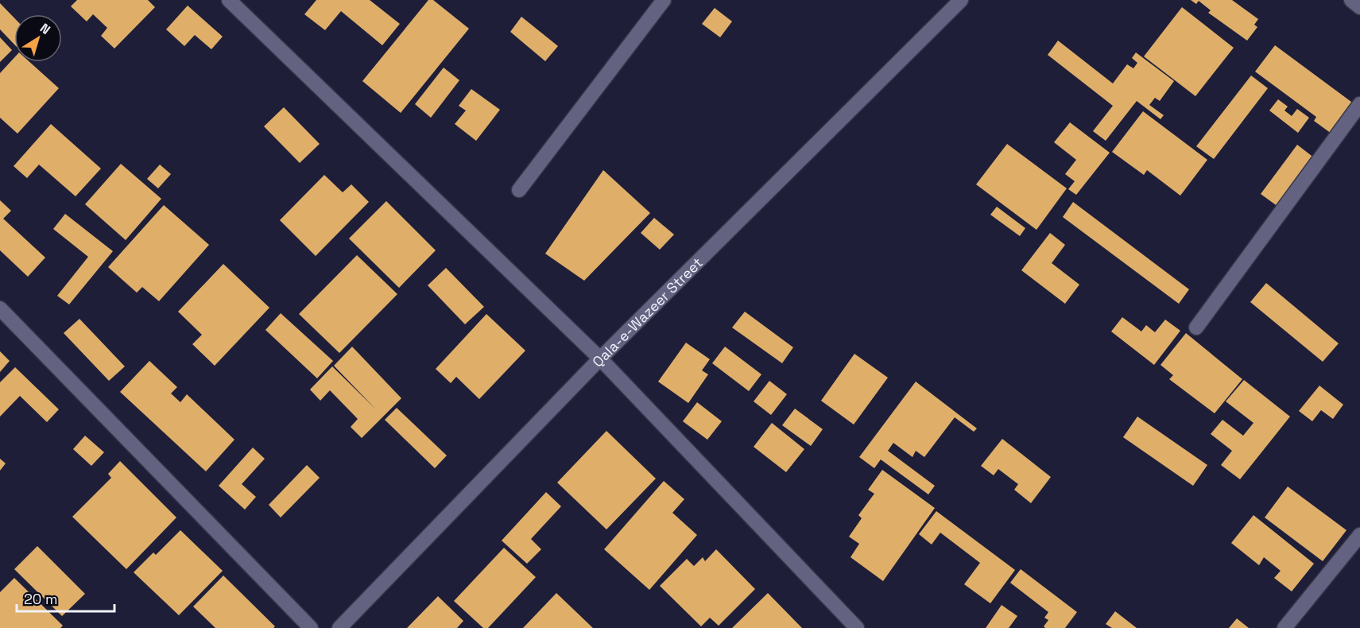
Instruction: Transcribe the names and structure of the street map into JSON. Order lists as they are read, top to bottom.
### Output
{
  "streets": {
    "street": ["Qala-e-Wazeer Street"]
  },
  "scale_bar": "20 m",
  "north": "top right"
}
